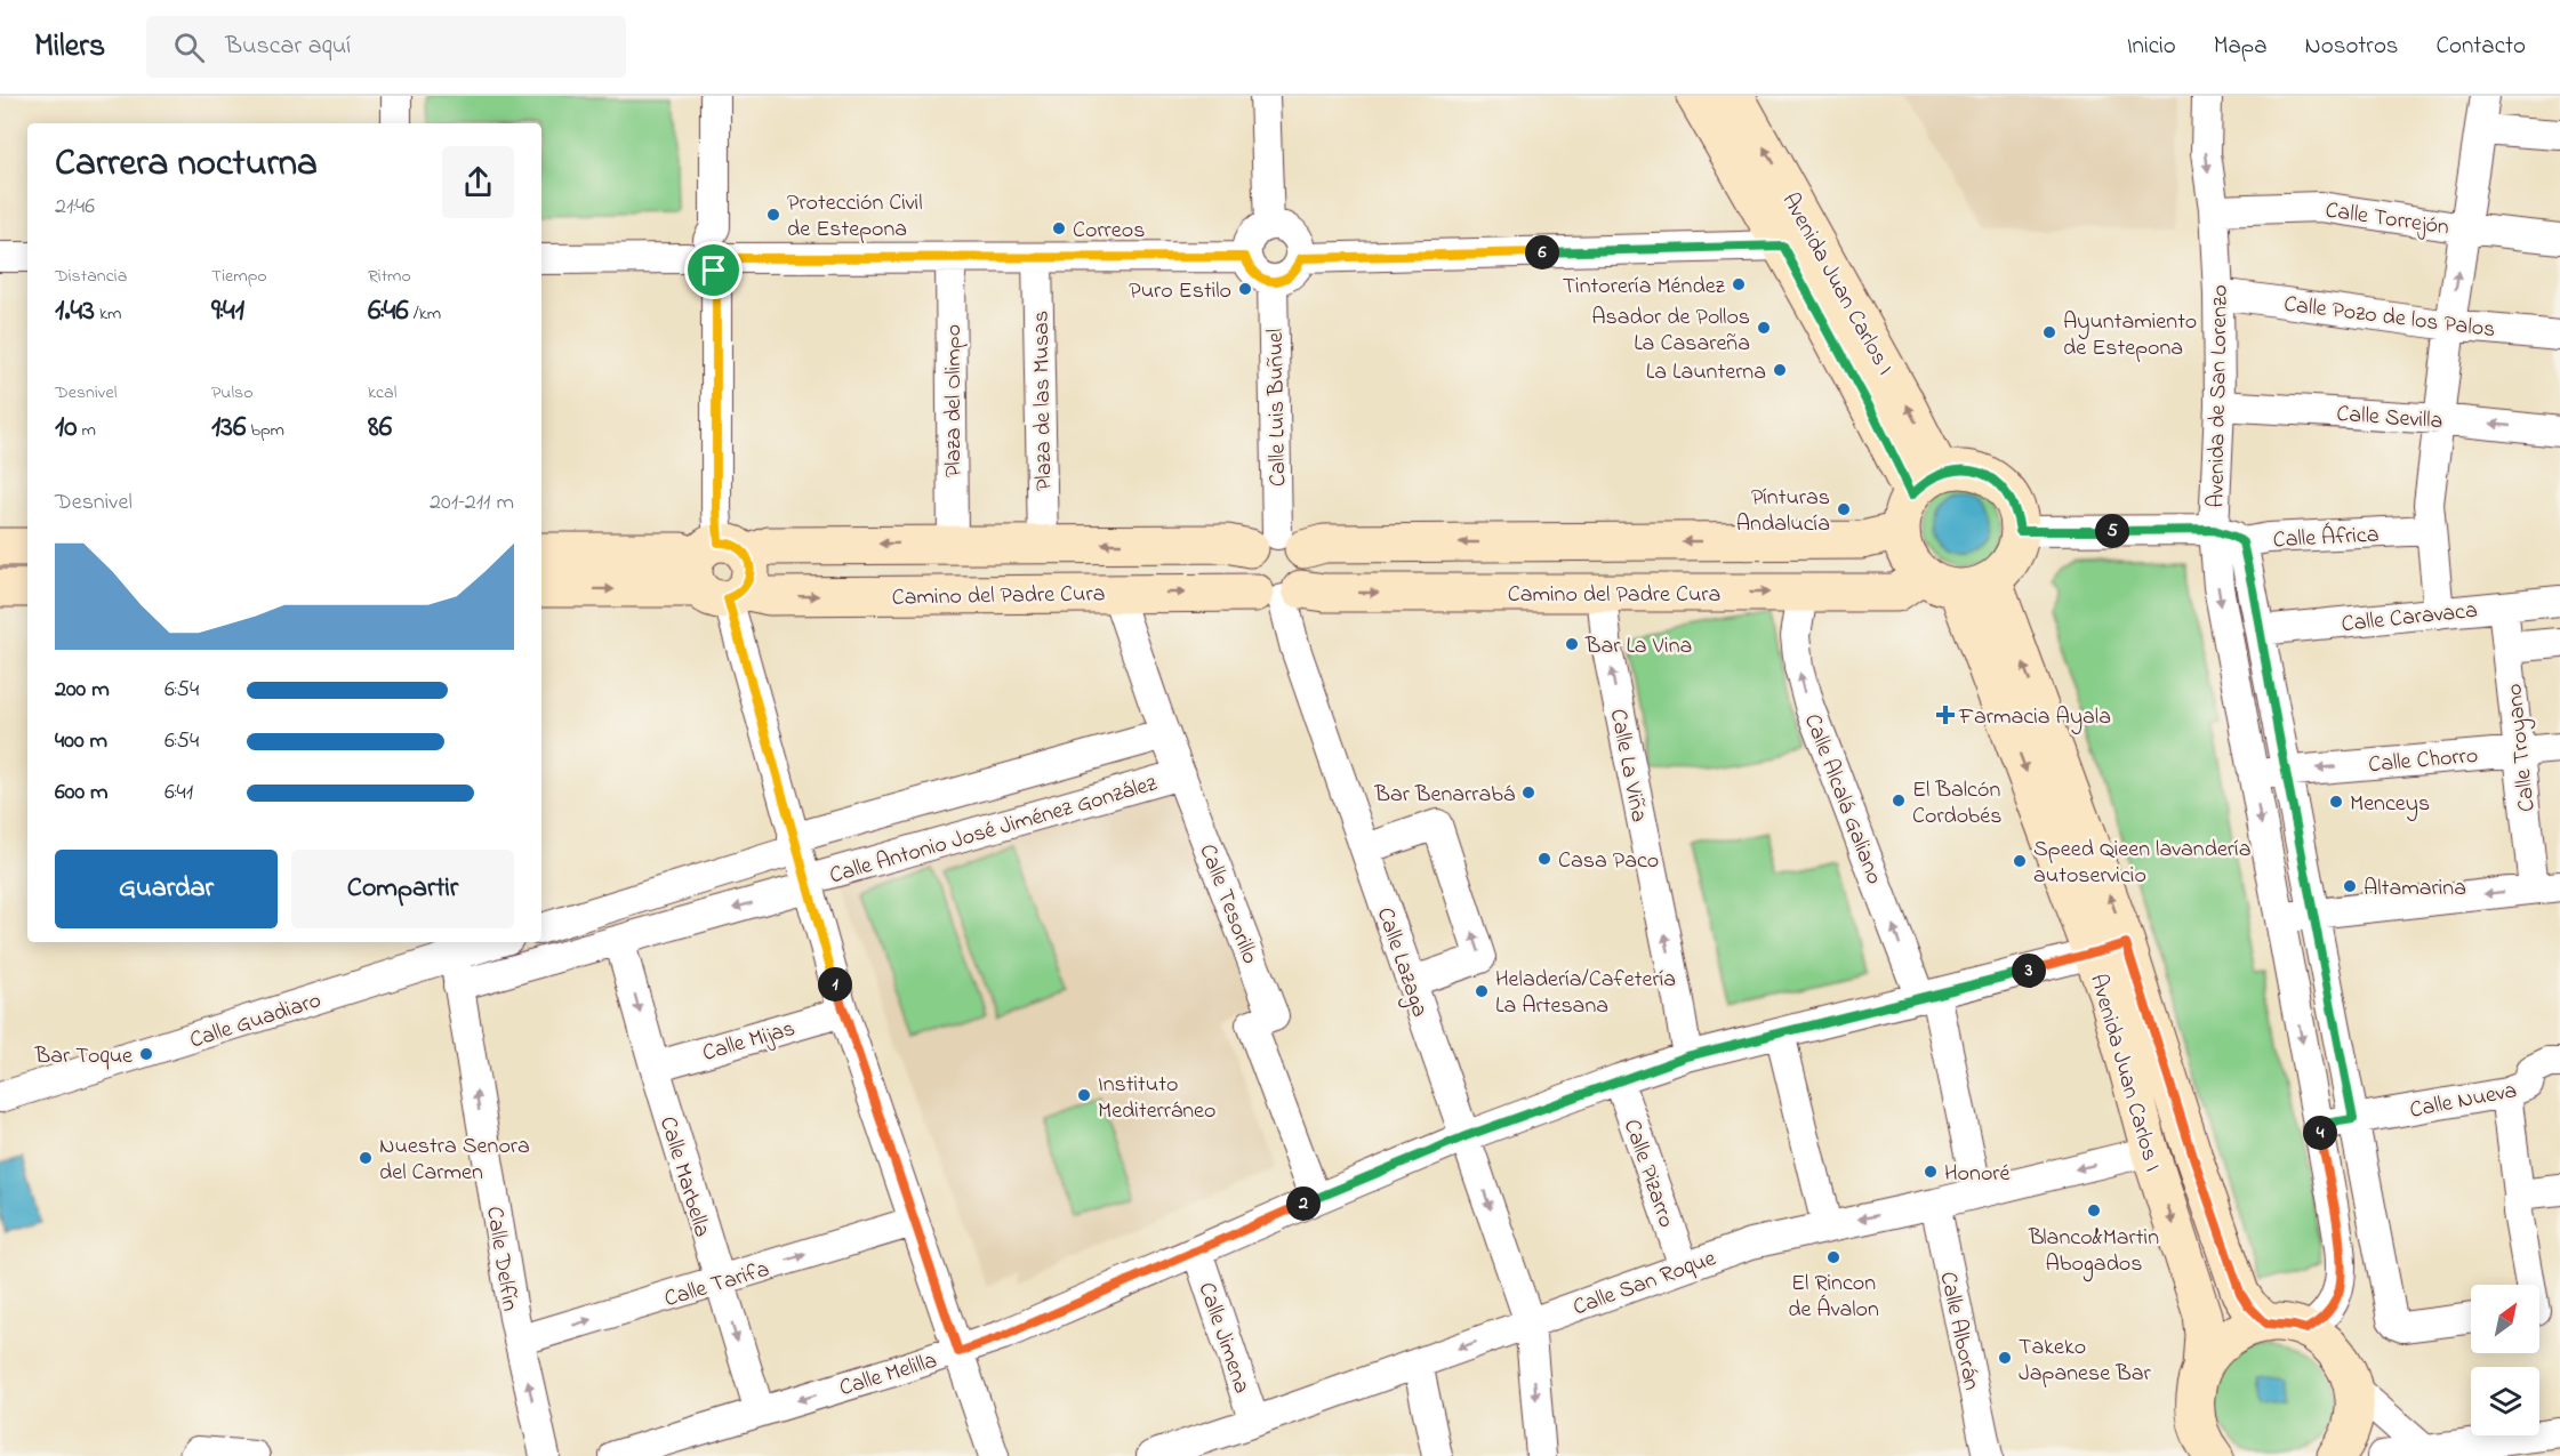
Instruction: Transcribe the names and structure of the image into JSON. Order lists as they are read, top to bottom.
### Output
{
  "streets": {
    "main road": ["Avenida Juan Carlos I", "Camino del Padre Cura"],
    "street": [
      "Calle Torrejón",
      "Calle Pozo de los Palos",
      "Avenida de San Lorenzo",
      "Plaza del Olimpo",
      "Plaza de las Musas",
      "Calle Luis Buñuel",
      "Calle Sevilla",
      "Calle África",
      "Calle Caravaca",
      "Calle Troyano",
      "Calle Chorro",
      "Calle La Viña",
      "Calle Alcalá Galiano",
      "Calle Antonio José Jiménez González",
      "Calle Tesorillo",
      "Calle Lazaga",
      "Calle Guadiaro",
      "Calle Mijas",
      "Calle Nueva",
      "Calle Pizarro",
      "Calle Marbella",
      "Calle Delfín",
      "Calle San Roque",
      "Calle Tarifa",
      "Calle Alborán",
      "Calle Jimena",
      "Calle Melilla"
    ]
  },
  "crossings": [
    ["Calle Torrejón", "Avenida de San Lorenzo"],
    ["Avenida Juan Carlos I", "Calle África"],
    ["Avenida Juan Carlos I", "Camino del Padre Cura"],
    ["Avenida Juan Carlos I", "Calle San Roque"],
    ["Avenida Juan Carlos I", "Calle Melilla"],
    ["Calle Pozo de los Palos", "Avenida de San Lorenzo"],
    ["Avenida de San Lorenzo", "Calle Sevilla"],
    ["Avenida de San Lorenzo", "Calle África"],
    ["Plaza del Olimpo", "Camino del Padre Cura"],
    ["Plaza de las Musas", "Camino del Padre Cura"],
    ["Calle Luis Buñuel", "Camino del Padre Cura"],
    ["Calle África", "Camino del Padre Cura"],
    ["Camino del Padre Cura", "Calle La Viña"],
    ["Camino del Padre Cura", "Calle Alcalá Galiano"],
    ["Camino del Padre Cura", "Calle Tesorillo"],
    ["Camino del Padre Cura", "Calle Lazaga"],
    ["Calle Caravaca", "Calle Troyano"],
    ["Calle Troyano", "Calle Chorro"],
    ["Calle La Viña", "Calle Melilla"],
    ["Calle Alcalá Galiano", "Calle San Roque"],
    ["Calle Alcalá Galiano", "Calle Melilla"],
    ["Calle Antonio José Jiménez González", "Calle Tesorillo"],
    ["Calle Tesorillo", "Calle Melilla"],
    ["Calle Lazaga", "Calle San Roque"],
    ["Calle Lazaga", "Calle Melilla"],
    ["Calle Guadiaro", "Calle Delfín"],
    ["Calle Mijas", "Calle Marbella"],
    ["Calle Pizarro", "Calle San Roque"],
    ["Calle Pizarro", "Calle Melilla"],
    ["Calle Marbella", "Calle Tarifa"],
    ["Calle Marbella", "Calle Melilla"],
    ["Calle Delfín", "Calle Tarifa"],
    ["Calle San Roque", "Calle Alborán"],
    ["Calle San Roque", "Calle Jimena"],
    ["Calle Jimena", "Calle Melilla"]
  ],
  "one_way": [
    "Calle Sevilla",
    "Calle La Viña",
    "Calle Alcalá Galiano",
    "Calle Lazaga",
    "Calle Delfín",
    "Calle San Roque",
    "Calle Tarifa"
  ],
  "places": {
    "other": [
      "Protección Civil de Estepona",
      "Correos",
      "Tintorería Méndez",
      "Puro Estilo",
      "Asador de Pollos La Casareña",
      "Ayuntamiento de Estepona",
      "La Launterna",
      "Pínturas Andalucía",
      "Bar La Vina",
      "Bar Benarrabá",
      "El Balcón Cordobés",
      "Menceys",
      "Casa Paco",
      "Speed Qieen lavandería autoservicio",
      "Altamarina",
      "Heladería/Cafetería La Artesana",
      "Bar Toque",
      "Instituto Mediterráneo",
      "Nuestra Senora del Carmen",
      "Honoré",
      "Blanco&Martin Abogados",
      "El Rincon de Ávalon",
      "Takeko Japanese Bar"
    ],
    "health": ["Farmacia Ayala"]
  },
  "north": "top right",
  "page": {
    "header": "Milers",
    "search": "Buscar aquí",
    "nav": [
      "Inicio",
      "Mapa",
      "Nosotros",
      "Contacto"
    ],
    "heading": ["Carrera nocturna", "21:46"],
    "pins": [
      "6",
      "5",
      "3",
      "1",
      "4",
      "2"
    ],
    "stats": [
      ["Distancia", "1.43 km"],
      ["Tiempo", "9:41"],
      ["Ritmo", "6:46 /km"],
      ["Desnivel", "10 m"],
      ["Pulso", "136 bpm"],
      ["kcal", "86"]
    ],
    "chart": ["Desnivel", "201–211 m"],
    "list": [
      {
        "name": "200 m",
        "note": "6:54"
      },
      {
        "name": "400 m",
        "note": "6:54"
      },
      {
        "name": "600 m",
        "note": "6:41"
      }
    ],
    "buttons": ["Guardar", "Compartir"]
  }
}
